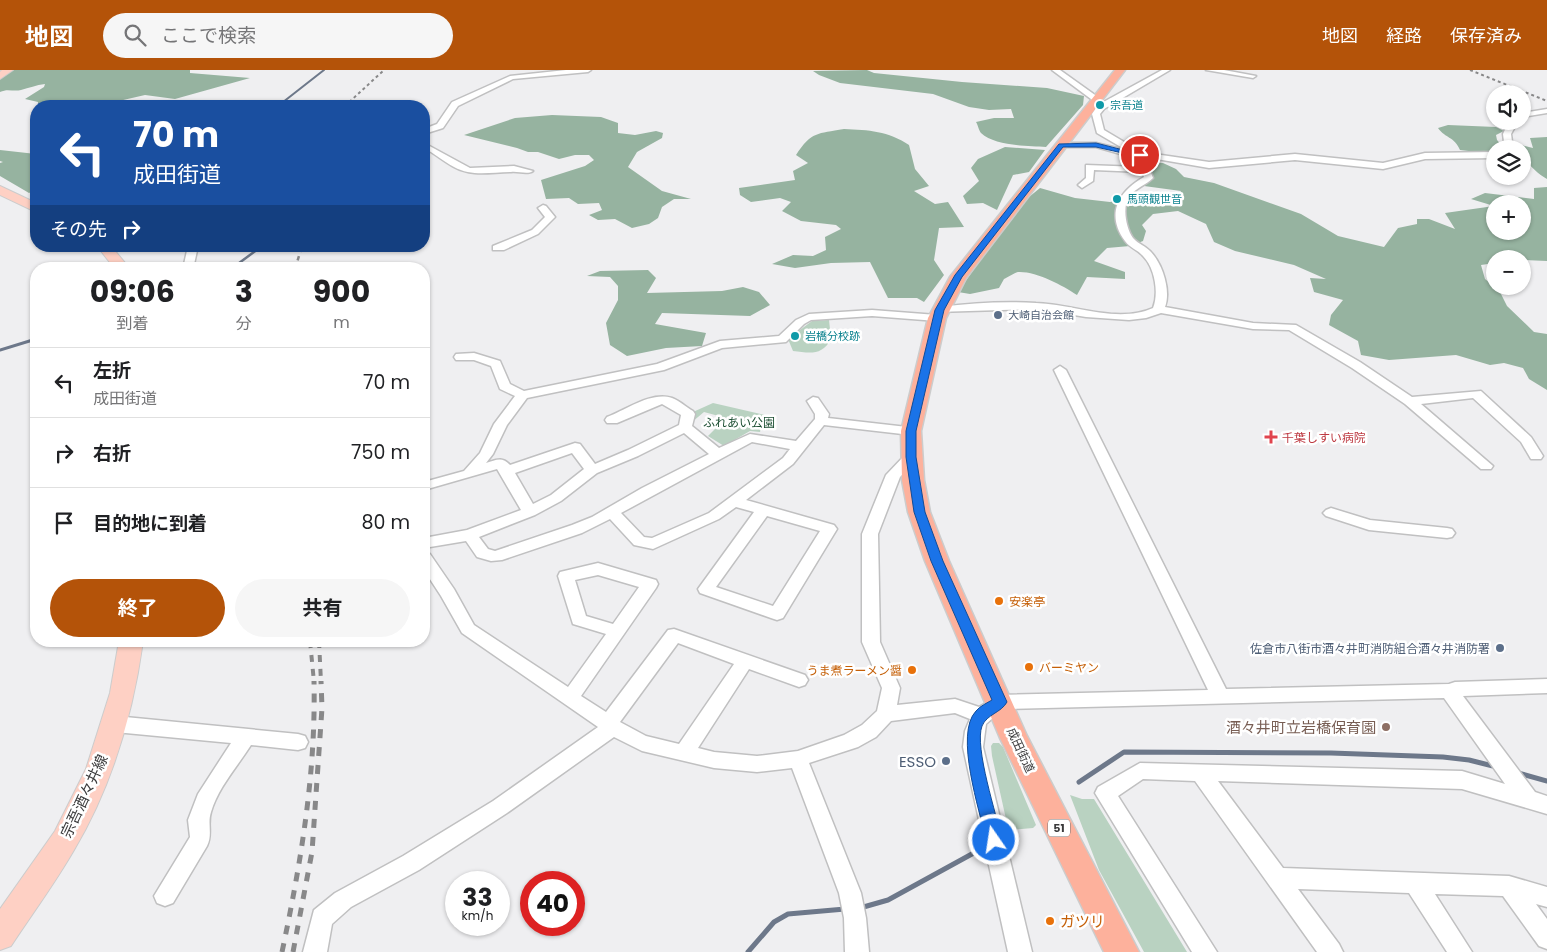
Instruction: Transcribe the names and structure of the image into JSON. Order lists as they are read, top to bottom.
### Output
{
  "streets": {
    "highway": ["成田街道", "51"],
    "main road": ["宗吾酒々井線"]
  },
  "parks": ["ふれあい公園"],
  "places": {
    "other": [
      "宗吾道",
      "馬頭観世音",
      "大崎自治会館",
      "岩橋分校跡",
      "安楽亭",
      "佐倉市八街市酒々井町消防組合酒々井消防署",
      "バーミヤン",
      "うま煮ラーメン醤",
      "酒々井町立岩橋保育園",
      "ESSO",
      "ガツリ"
    ],
    "health": ["千葉しすい病院"]
  },
  "page": {
    "header": "地図",
    "search": "ここで検索",
    "nav": ["地図", "経路", "保存済み"],
    "map_buttons": ["+", "−"],
    "turn": ["70 m", "成田街道"],
    "then": "その先",
    "eta": [
      "09:06",
      "到着",
      "3",
      "分",
      "900",
      "m"
    ],
    "list": [
      {
        "name": "左折",
        "note": "成田街道",
        "value": "70 m"
      },
      {
        "name": "右折",
        "value": "750 m"
      },
      {
        "name": "目的地に到着",
        "value": "80 m"
      }
    ],
    "buttons": ["終了", "共有"],
    "speed": "33 km/h",
    "limit": "40"
  }
}
